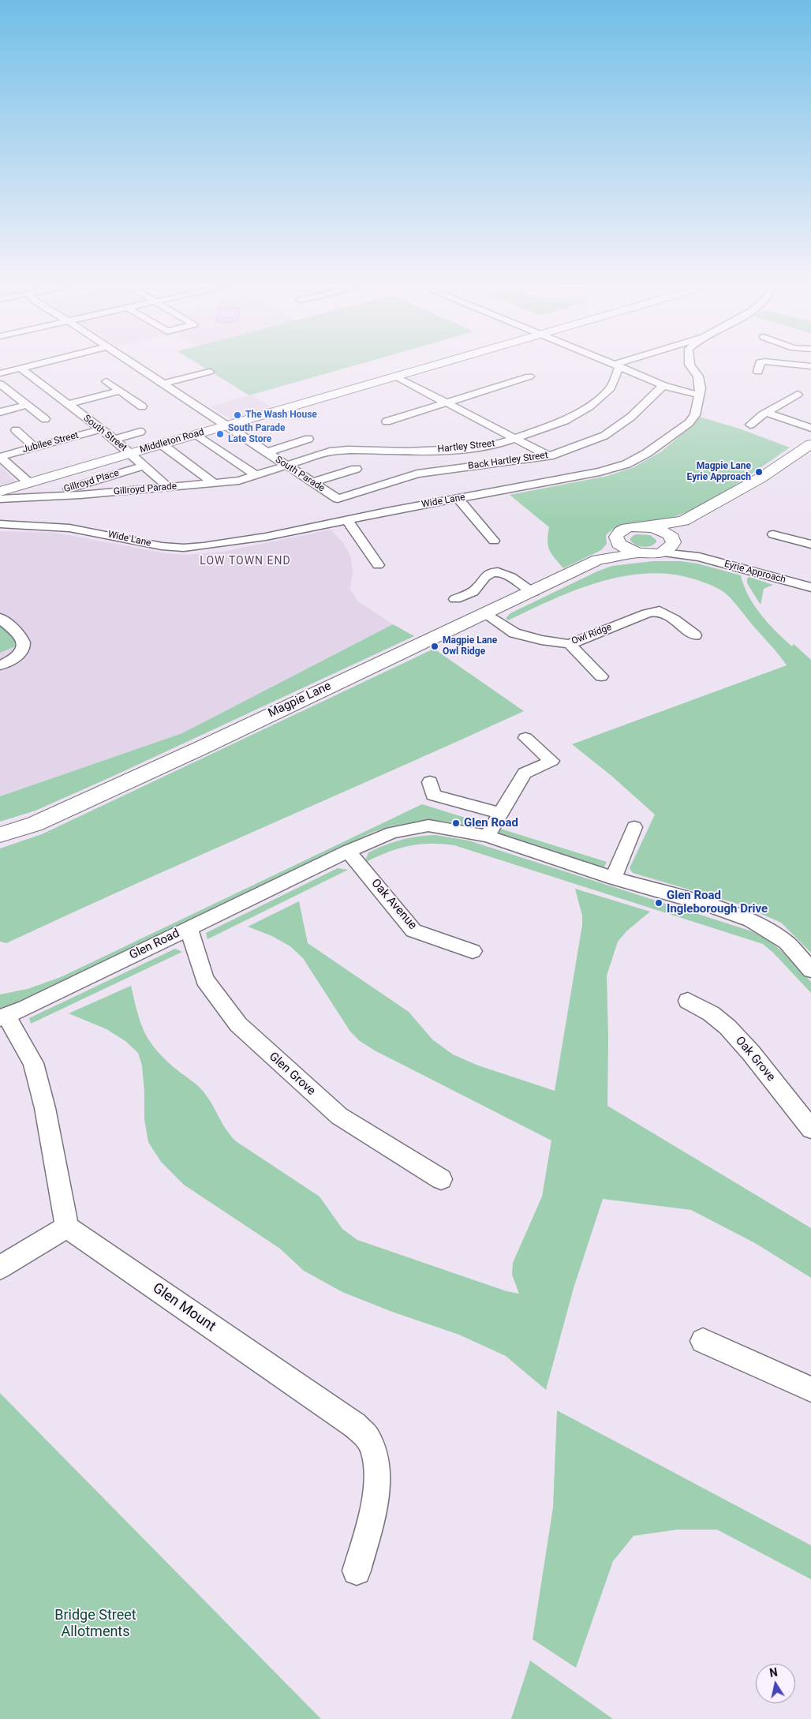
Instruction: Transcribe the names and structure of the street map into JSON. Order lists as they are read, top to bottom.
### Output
{
  "streets": {
    "street": [
      "South Street",
      "Middleton Road",
      "Jubilee Street",
      "Hartley Street",
      "Back Hartley Street",
      "South Parade",
      "Gillroyd Place",
      "Gillroyd Parade",
      "Wide Lane",
      "Eyrie Approach",
      "Owl Ridge",
      "Magpie Lane",
      "Oak Avenue",
      "Glen Road",
      "Oak Grove",
      "Glen Grove",
      "Glen Mount"
    ]
  },
  "crossings": [
    ["South Street", "Middleton Road"],
    ["South Street", "Jubilee Street"],
    ["South Street", "Gillroyd Place"],
    ["South Street", "Gillroyd Parade"],
    ["Middleton Road", "South Parade"],
    ["Hartley Street", "South Parade"],
    ["Hartley Street", "Gillroyd Parade"],
    ["Back Hartley Street", "South Parade"],
    ["South Parade", "Gillroyd Parade"],
    ["Gillroyd Place", "Gillroyd Parade"],
    ["Eyrie Approach", "Magpie Lane"],
    ["Owl Ridge", "Magpie Lane"],
    ["Oak Avenue", "Glen Road"],
    ["Glen Road", "Glen Grove"]
  ],
  "districts": ["LOW TOWN END"],
  "parks": ["Bridge Street Allotments"],
  "places": [
    "The Wash House",
    "South Parade Late Store",
    "Magpie Lane Eyrie Approach",
    "Magpie Lane Owl Ridge",
    "Glen Road",
    "Glen Road Ingleborough Drive"
  ],
  "north": "top"
}
